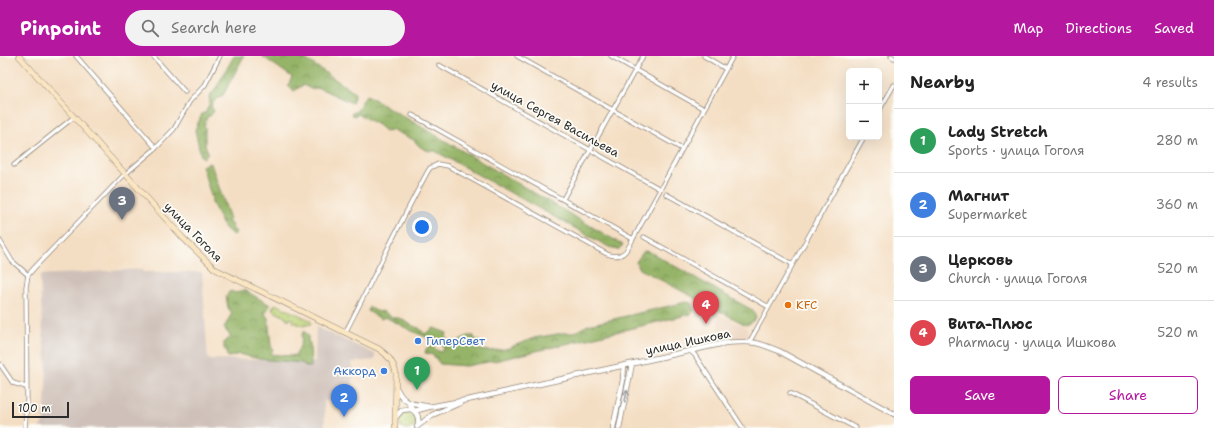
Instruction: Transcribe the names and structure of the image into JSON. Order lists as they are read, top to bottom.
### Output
{
  "streets": {
    "main road": ["улица Гоголя"],
    "street": ["улица Сергея Васильева", "улица Ишкова"]
  },
  "crossings": [
    ["улица Гоголя", "улица Ишкова"]
  ],
  "places": ["KFC", "ГиперСвет", "Аккорд"],
  "scale_bar": "100 m",
  "page": {
    "header": "Pinpoint",
    "search": "Search here",
    "nav": ["Map", "Directions", "Saved"],
    "heading": ["Nearby", "4 results"],
    "map_buttons": ["+", "−"],
    "list": [
      {
        "mark": "1",
        "name": "Lady Stretch",
        "note": "Sports · улица Гоголя",
        "value": "280 m"
      },
      {
        "mark": "2",
        "name": "Магнит",
        "note": "Supermarket",
        "value": "360 m"
      },
      {
        "mark": "3",
        "name": "Церковь",
        "note": "Church · улица Гоголя",
        "value": "520 m"
      },
      {
        "mark": "4",
        "name": "Вита-Плюс",
        "note": "Pharmacy · улица Ишкова",
        "value": "520 m"
      }
    ],
    "pins": [
      "3",
      "4",
      "1",
      "2"
    ],
    "buttons": ["Save", "Share"],
    "scale": "100 m"
  }
}
